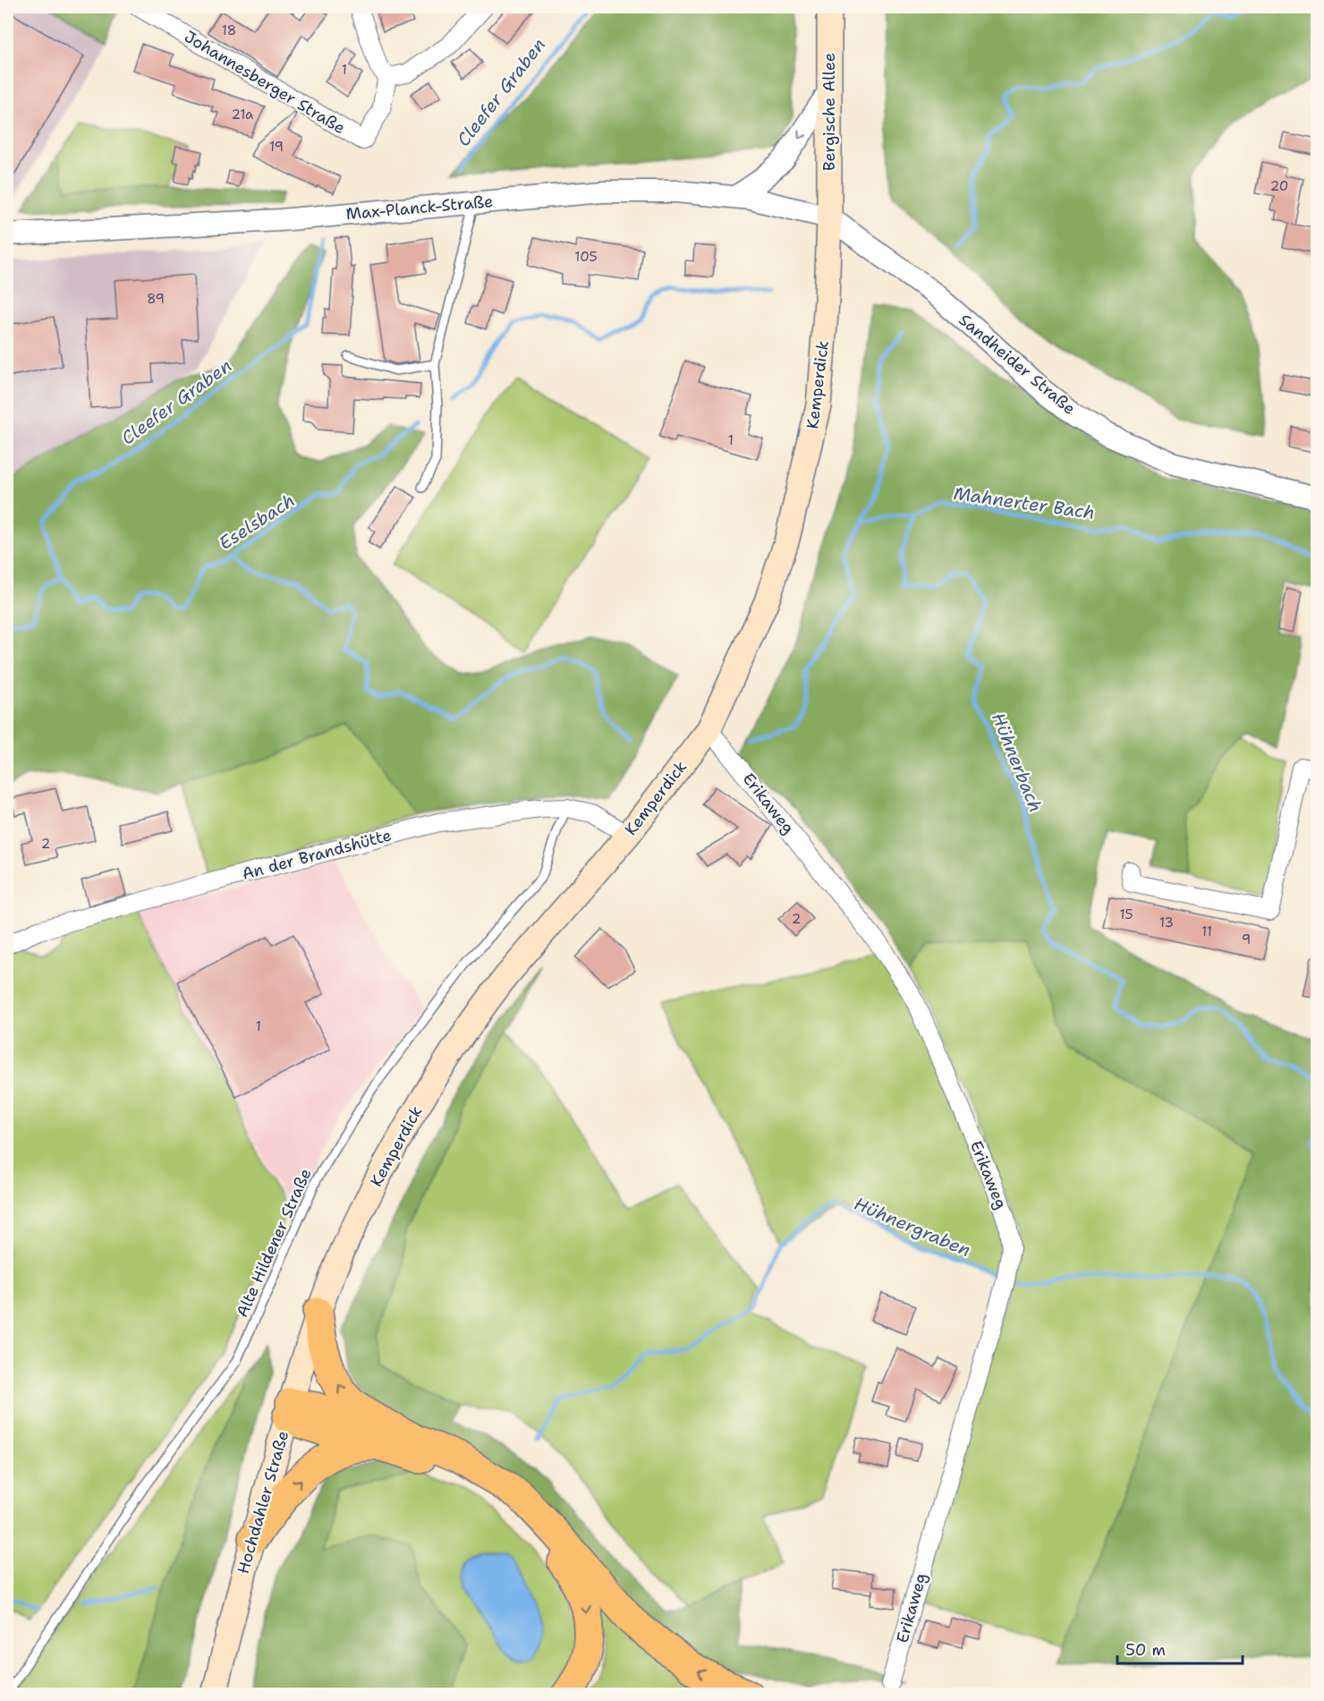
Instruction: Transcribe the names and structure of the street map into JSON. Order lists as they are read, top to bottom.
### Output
{
  "streets": {
    "main road": ["Bergische Allee", "Kemperdick", "Hochdahler Straße"],
    "street": [
      "Johannesberger Straße",
      "Max-Planck-Straße",
      "Sandheider Straße",
      "Erikaweg",
      "An der Brandshütte"
    ],
    "lane": ["Alte Hildener Straße"]
  },
  "crossings": [
    ["Bergische Allee", "Max-Planck-Straße"],
    ["Bergische Allee", "Sandheider Straße"],
    ["Bergische Allee", "Kemperdick"],
    ["Max-Planck-Straße", "Sandheider Straße"],
    ["Max-Planck-Straße", "Kemperdick"],
    ["Sandheider Straße", "Kemperdick"],
    ["Kemperdick", "Erikaweg"],
    ["Kemperdick", "An der Brandshütte"],
    ["Kemperdick", "Hochdahler Straße"],
    ["An der Brandshütte", "Alte Hildener Straße"]
  ],
  "water": [
    "Cleefer Graben",
    "Mahnerter Bach",
    "Eselsbach",
    "Hühnerbach",
    "Hühnergraben"
  ],
  "house_numbers": [
    "18",
    "1",
    "21a",
    "19",
    "20",
    "105",
    "89",
    "1",
    "2",
    "15",
    "2",
    "13",
    "11",
    "9",
    "1"
  ],
  "scale_bar": "50 m"
}
